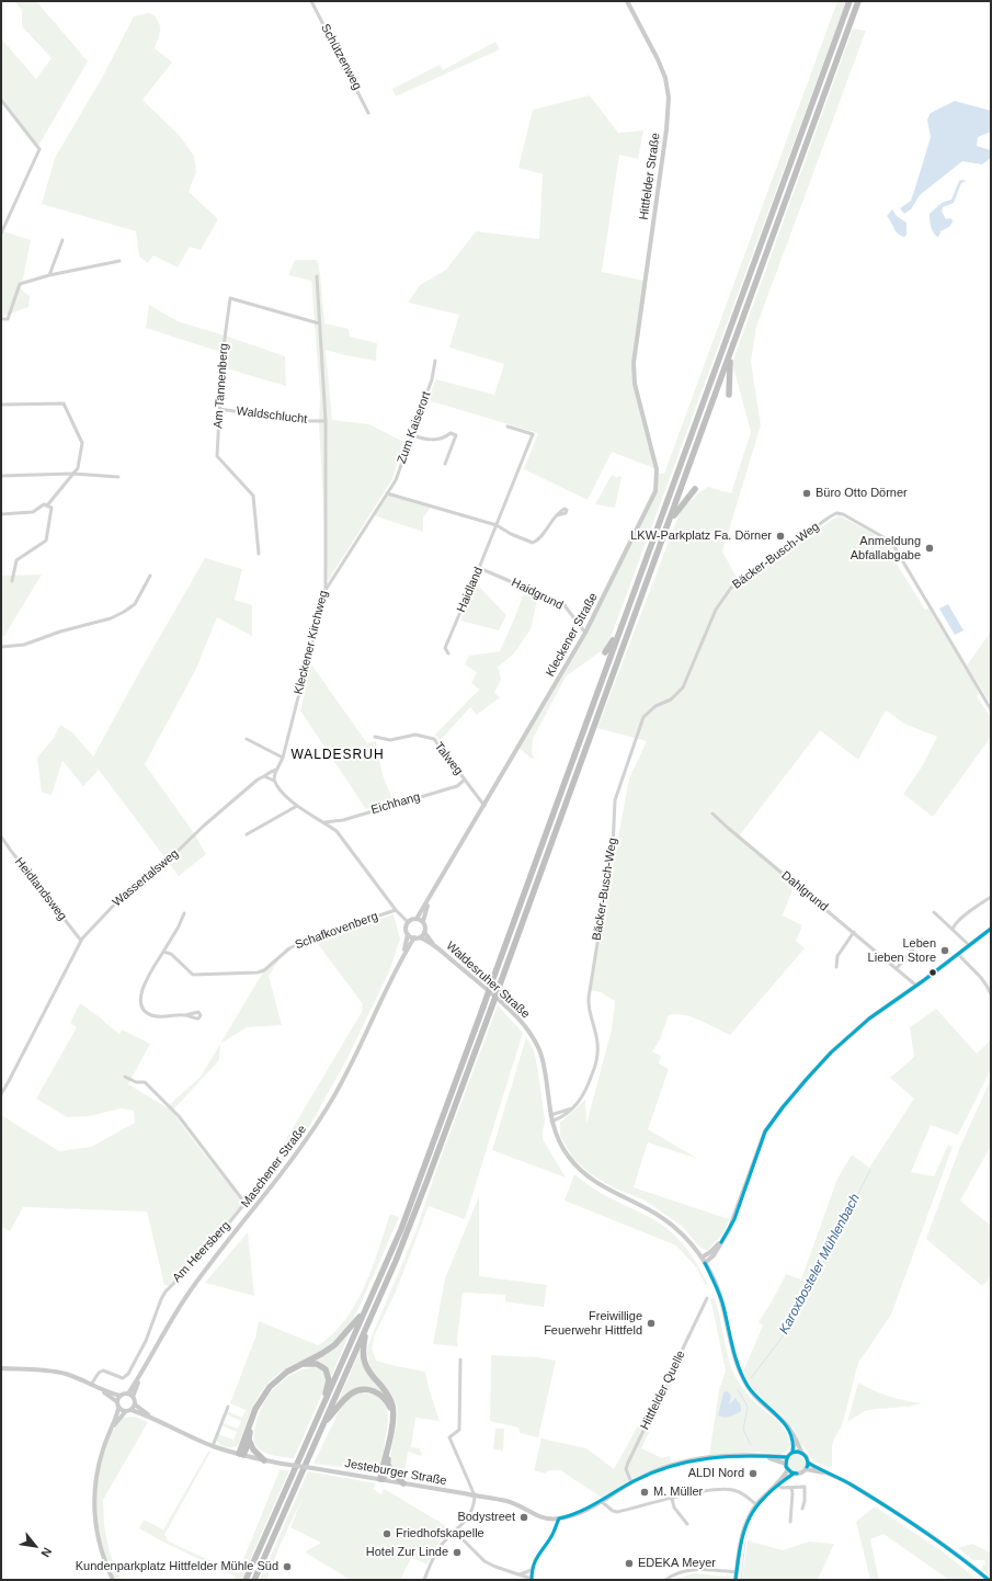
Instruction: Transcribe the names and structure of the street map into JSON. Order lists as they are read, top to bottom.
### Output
{
  "streets": {
    "street": [
      "Schützenweg",
      "Hittfelder Straße",
      "Am Tannenberg",
      "Waldschlucht",
      "Zum Kaiserort",
      "Bäcker-Busch-Weg",
      "Haidland",
      "Haidgrund",
      "Kleckener Straße",
      "Kleckener Kirchweg",
      "Talweg",
      "Eichhang",
      "Wassertalsweg",
      "Heidlandsweg",
      "Dahlgrund",
      "Schafkovenberg",
      "Waldesruher Straße",
      "Maschener Straße",
      "Am Heersberg",
      "Hittfelder Quelle",
      "Jesteburger Straße"
    ]
  },
  "crossings": [
    ["Hittfelder Straße", "Kleckener Straße"],
    ["Am Tannenberg", "Waldschlucht"],
    ["Am Tannenberg", "Kleckener Kirchweg"],
    ["Waldschlucht", "Kleckener Kirchweg"],
    ["Zum Kaiserort", "Kleckener Kirchweg"],
    ["Bäcker-Busch-Weg", "Waldesruher Straße"],
    ["Haidland", "Haidgrund"],
    ["Haidgrund", "Kleckener Straße"],
    ["Kleckener Straße", "Talweg"],
    ["Kleckener Straße", "Waldesruher Straße"],
    ["Kleckener Straße", "Maschener Straße"],
    ["Kleckener Kirchweg", "Wassertalsweg"],
    ["Talweg", "Eichhang"],
    ["Wassertalsweg", "Heidlandsweg"],
    ["Waldesruher Straße", "Maschener Straße"],
    ["Maschener Straße", "Jesteburger Straße"],
    ["Hittfelder Quelle", "Jesteburger Straße"]
  ],
  "districts": ["WALDESRUH"],
  "water": ["Karoxbosteler Mühlenbach"],
  "places": [
    "Büro Otto Dörner",
    "LKW-Parkplatz Fa. Dörner",
    "Anmeldung Abfallabgabe",
    "Leben Lieben Store",
    "Freiwillige Feuerwehr Hittfeld",
    "ALDI Nord",
    "M. Müller",
    "Bodystreet",
    "Friedhofskapelle",
    "Hotel Zur Linde",
    "EDEKA Meyer",
    "Kundenparkplatz Hittfelder Mühle Süd"
  ],
  "north": "bottom right"
}
